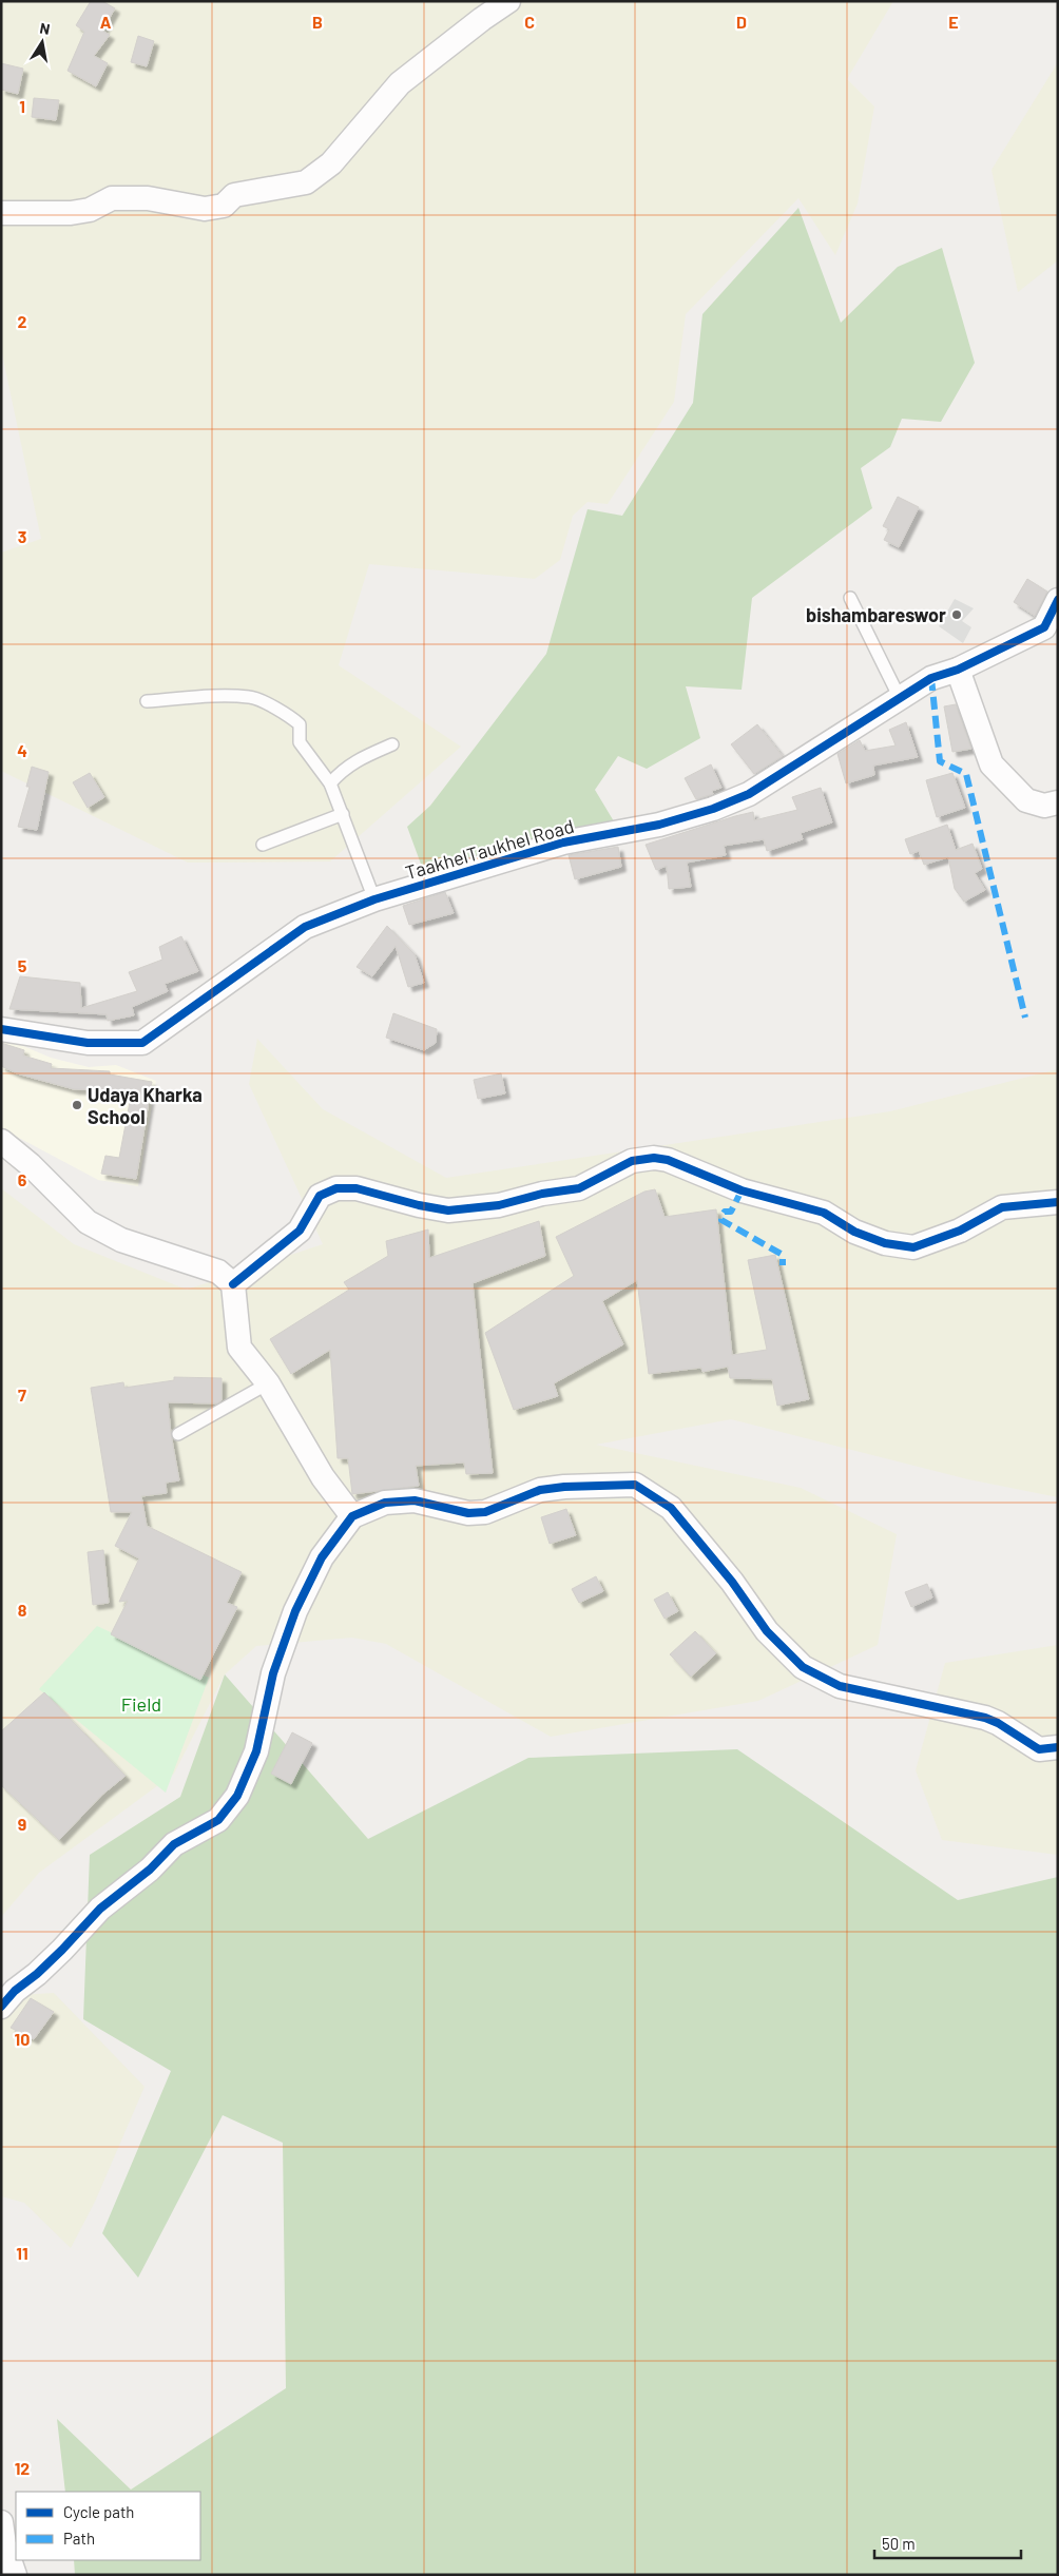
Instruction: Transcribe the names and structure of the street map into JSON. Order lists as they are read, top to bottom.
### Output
{
  "streets": {
    "street": ["TaakhelTaukhel Road"]
  },
  "parks": ["Field"],
  "places": ["bishambareswor", "Udaya Kharka School"],
  "legend": ["Cycle path", "Path"],
  "scale_bar": "50 m",
  "north": "top",
  "grid": {
    "columns": [
      "A",
      "B",
      "C",
      "D",
      "E"
    ],
    "rows": [
      "1",
      "2",
      "3",
      "4",
      "5",
      "6",
      "7",
      "8",
      "9",
      "10",
      "11",
      "12"
    ]
  }
}
